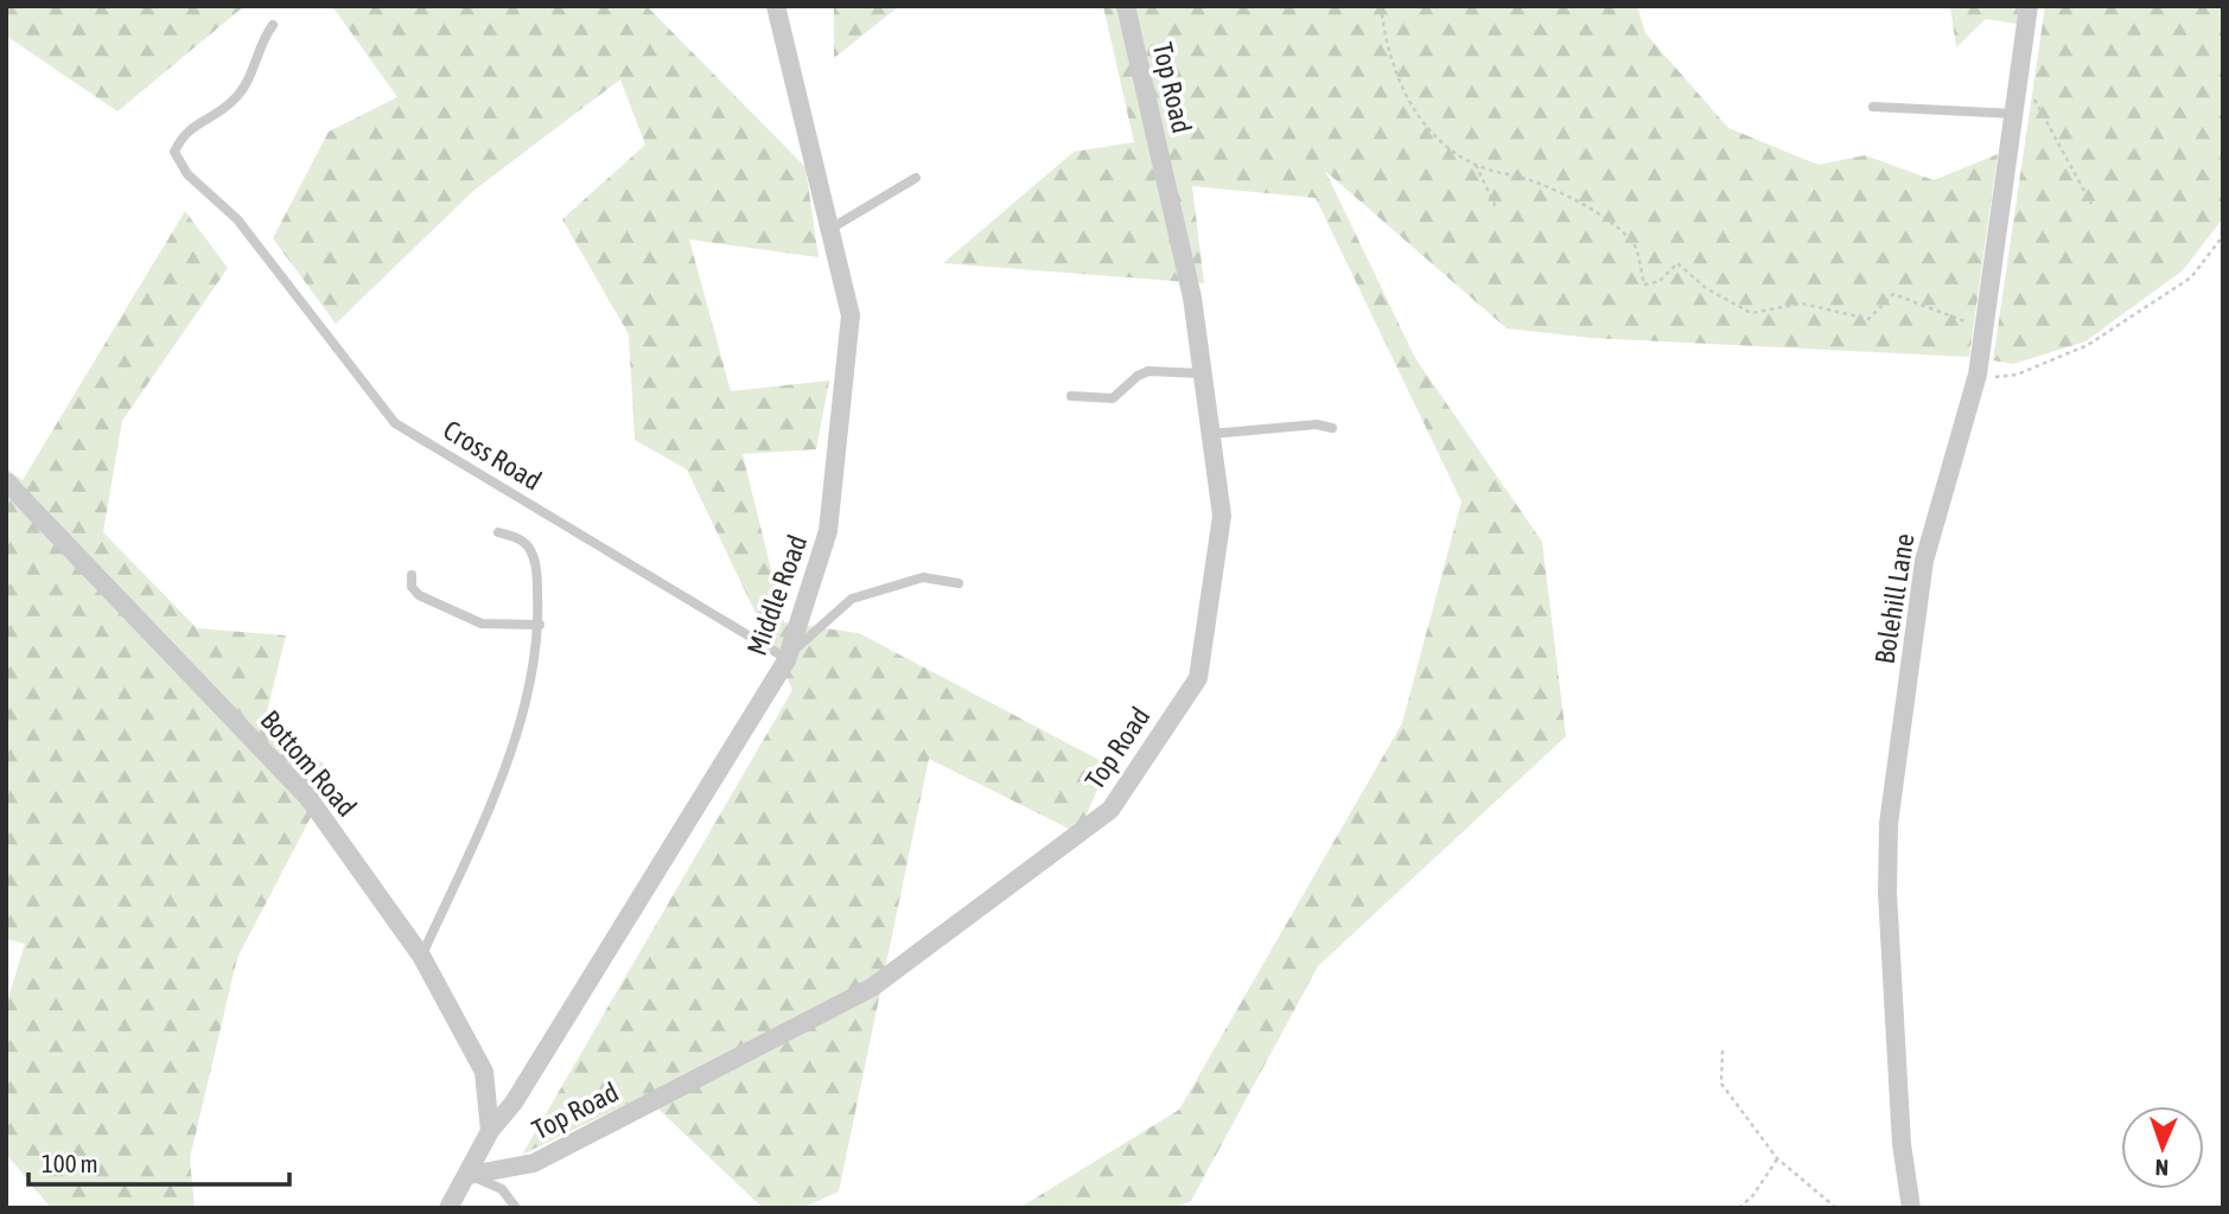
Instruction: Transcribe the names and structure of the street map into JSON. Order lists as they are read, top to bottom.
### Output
{
  "streets": {
    "street": [
      "Top Road",
      "Middle Road",
      "Bolehill Lane",
      "Bottom Road"
    ],
    "lane": ["Cross Road"]
  },
  "crossings": [
    ["Top Road", "Middle Road"],
    ["Cross Road", "Middle Road"],
    ["Middle Road", "Bottom Road"]
  ],
  "scale_bar": "100 m",
  "north": "bottom"
}
